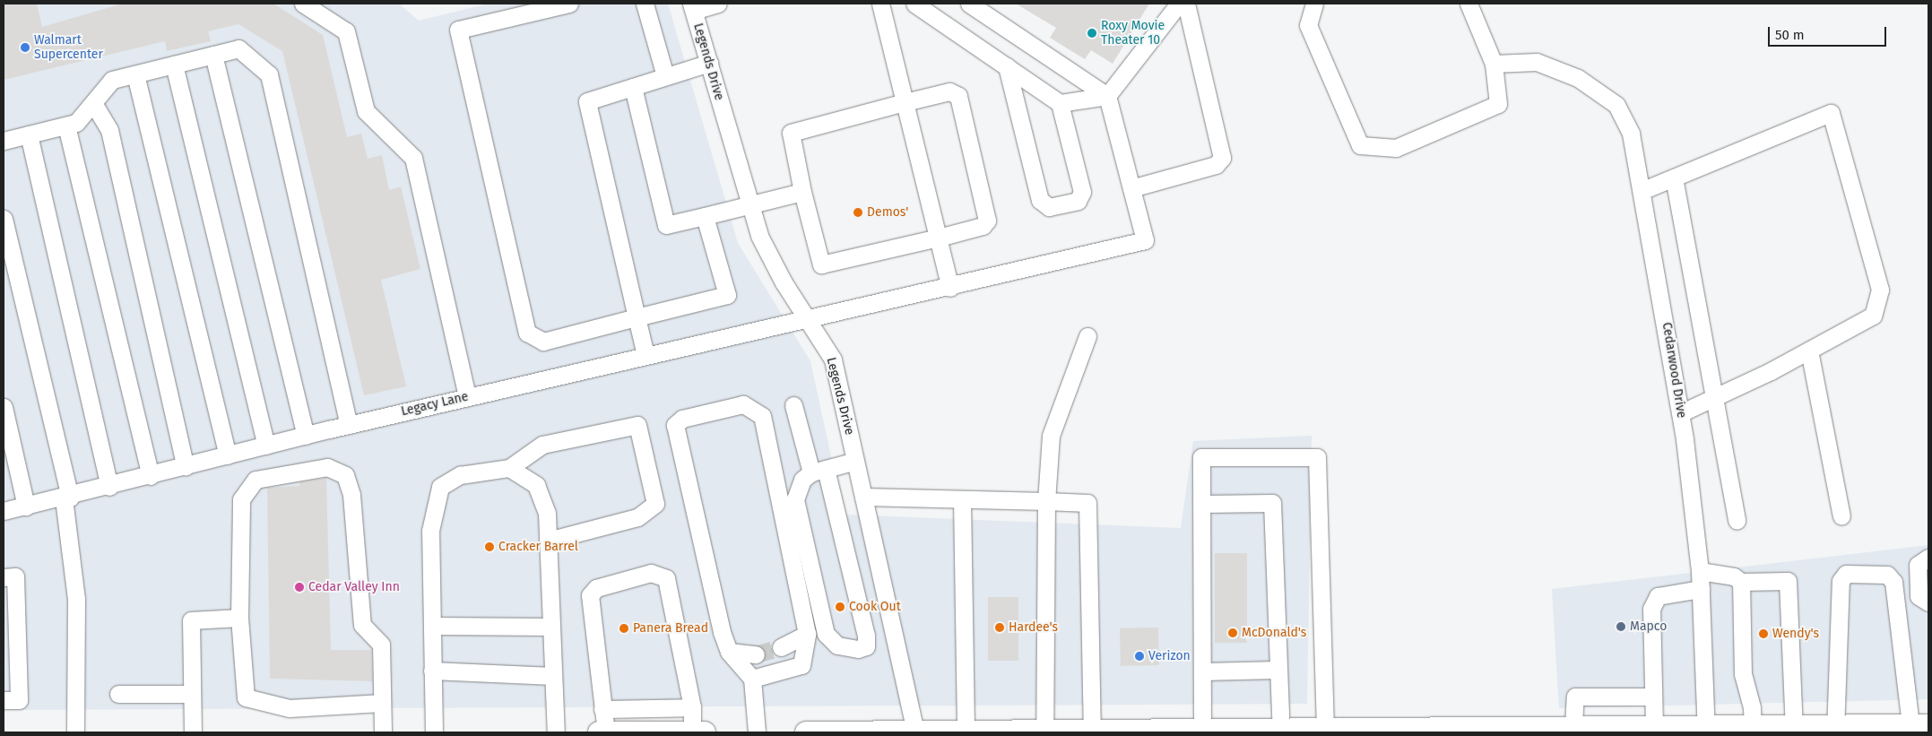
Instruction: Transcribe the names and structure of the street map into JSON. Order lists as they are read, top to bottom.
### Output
{
  "streets": {
    "street": ["Legends Drive", "Cedarwood Drive", "Legacy Lane"]
  },
  "crossings": [
    ["Legends Drive", "Legacy Lane"]
  ],
  "places": [
    "Roxy Movie Theater 10",
    "Walmart Supercenter",
    "Demos'",
    "Cracker Barrel",
    "Cedar Valley Inn",
    "Cook Out",
    "Mapco",
    "Hardee's",
    "Panera Bread",
    "McDonald's",
    "Wendy's",
    "Verizon"
  ],
  "scale_bar": "50 m"
}
